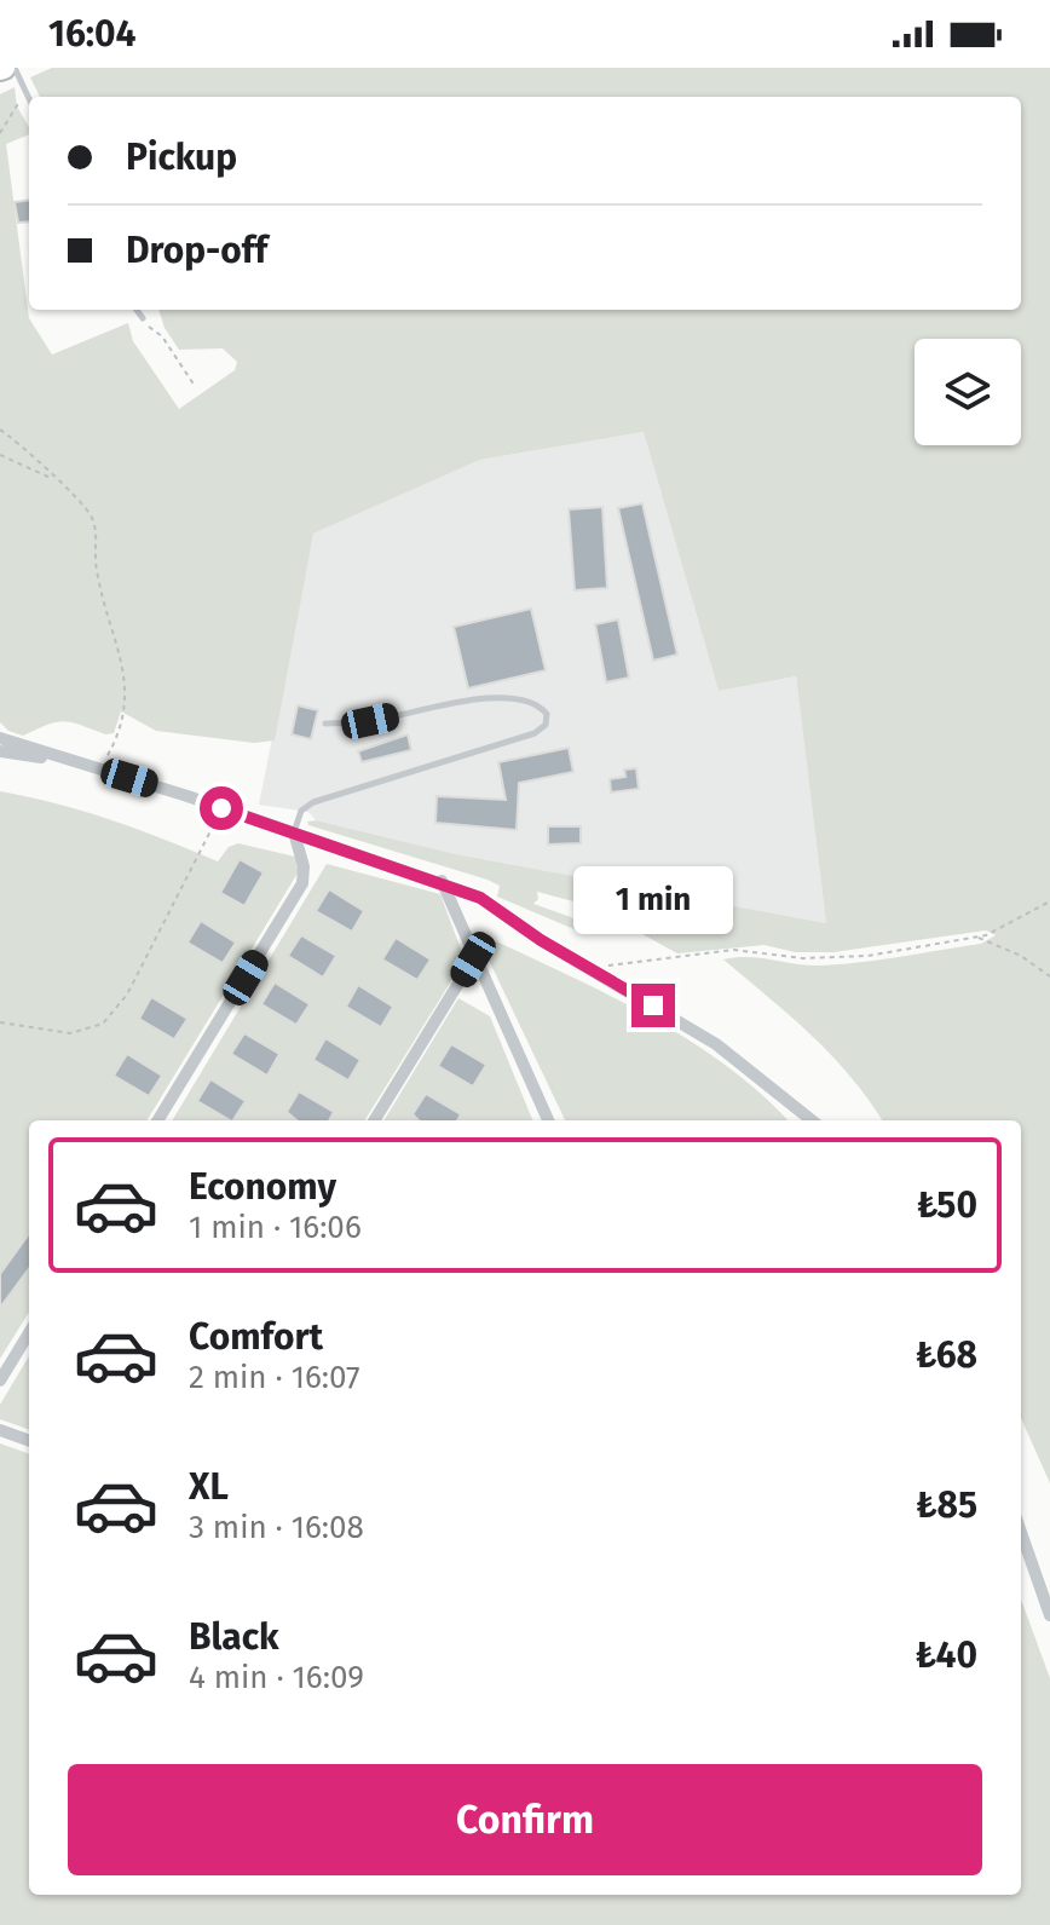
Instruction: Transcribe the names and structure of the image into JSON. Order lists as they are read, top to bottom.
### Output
{
  "page": {
    "status": "16:04",
    "banner": ["Pickup", "Drop-off"],
    "bubble": "1 min",
    "list": [
      {
        "name": "Economy",
        "note": "1 min · 16:06",
        "value": "₺50"
      },
      {
        "name": "Comfort",
        "note": "2 min · 16:07",
        "value": "₺68"
      },
      {
        "name": "XL",
        "note": "3 min · 16:08",
        "value": "₺85"
      },
      {
        "name": "Black",
        "note": "4 min · 16:09",
        "value": "₺40"
      }
    ],
    "buttons": "Confirm"
  }
}
